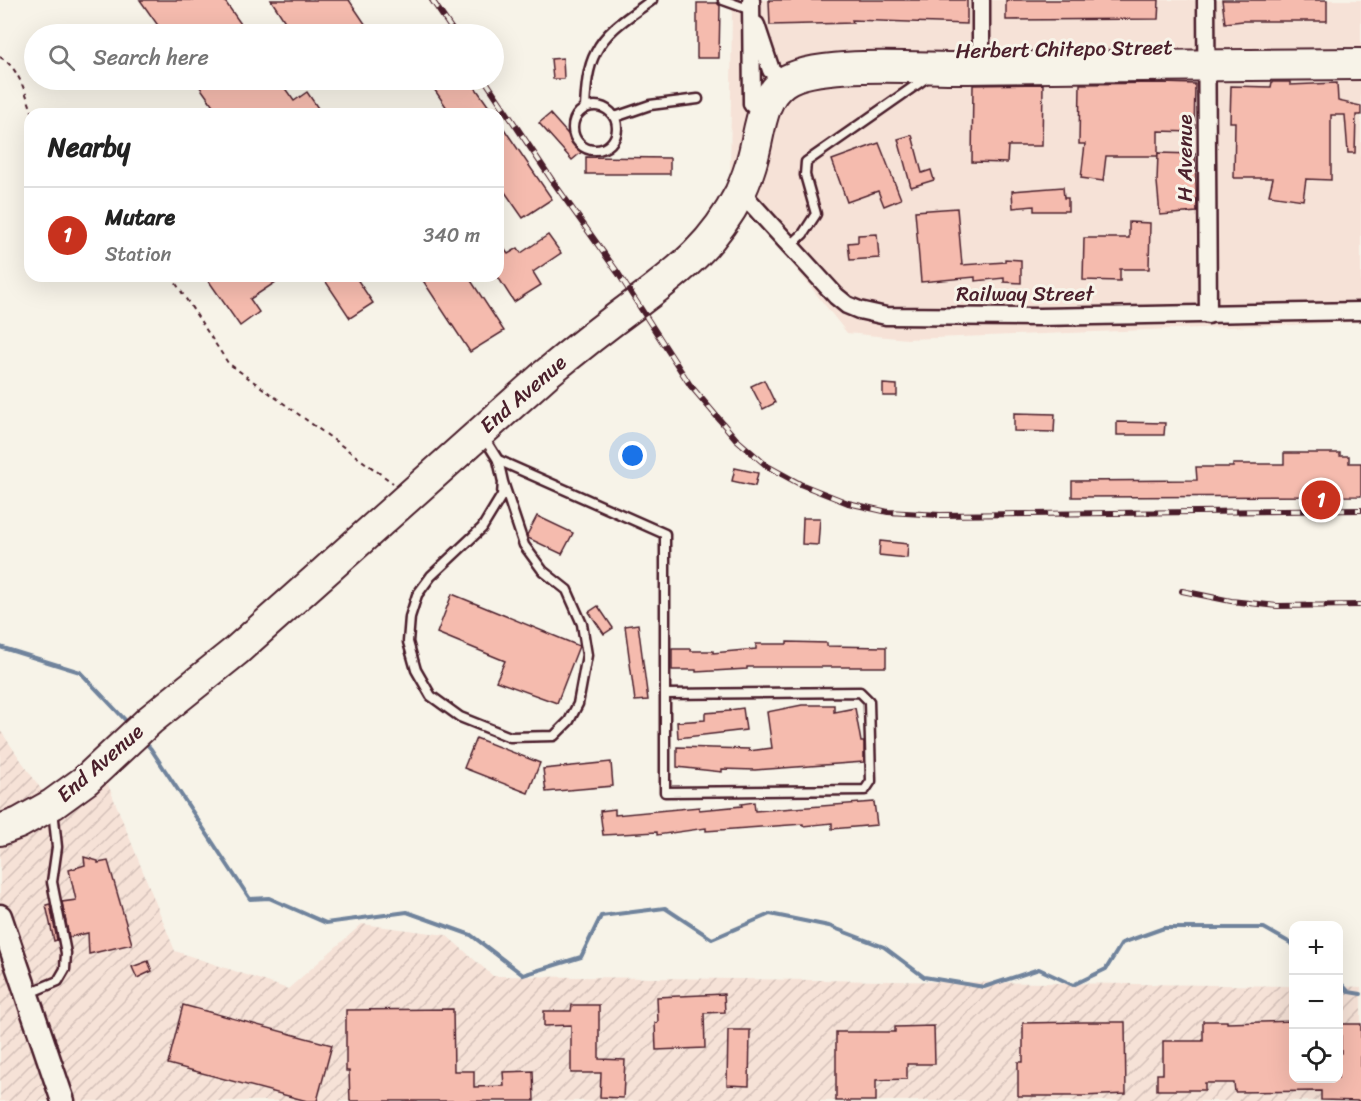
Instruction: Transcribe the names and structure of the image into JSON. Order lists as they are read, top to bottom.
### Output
{
  "streets": {
    "highway": ["Herbert Chitepo Street", "End Avenue"],
    "street": ["H Avenue", "Railway Street"]
  },
  "crossings": [
    ["Herbert Chitepo Street", "H Avenue"],
    ["Herbert Chitepo Street", "End Avenue"],
    ["H Avenue", "Railway Street"],
    ["Railway Street", "End Avenue"]
  ],
  "page": {
    "search": "Search here",
    "heading": "Nearby",
    "list": [
      {
        "mark": "1",
        "name": "Mutare",
        "note": "Station",
        "value": "340 m"
      }
    ],
    "pins": "1",
    "map_buttons": ["+", "−"]
  }
}
